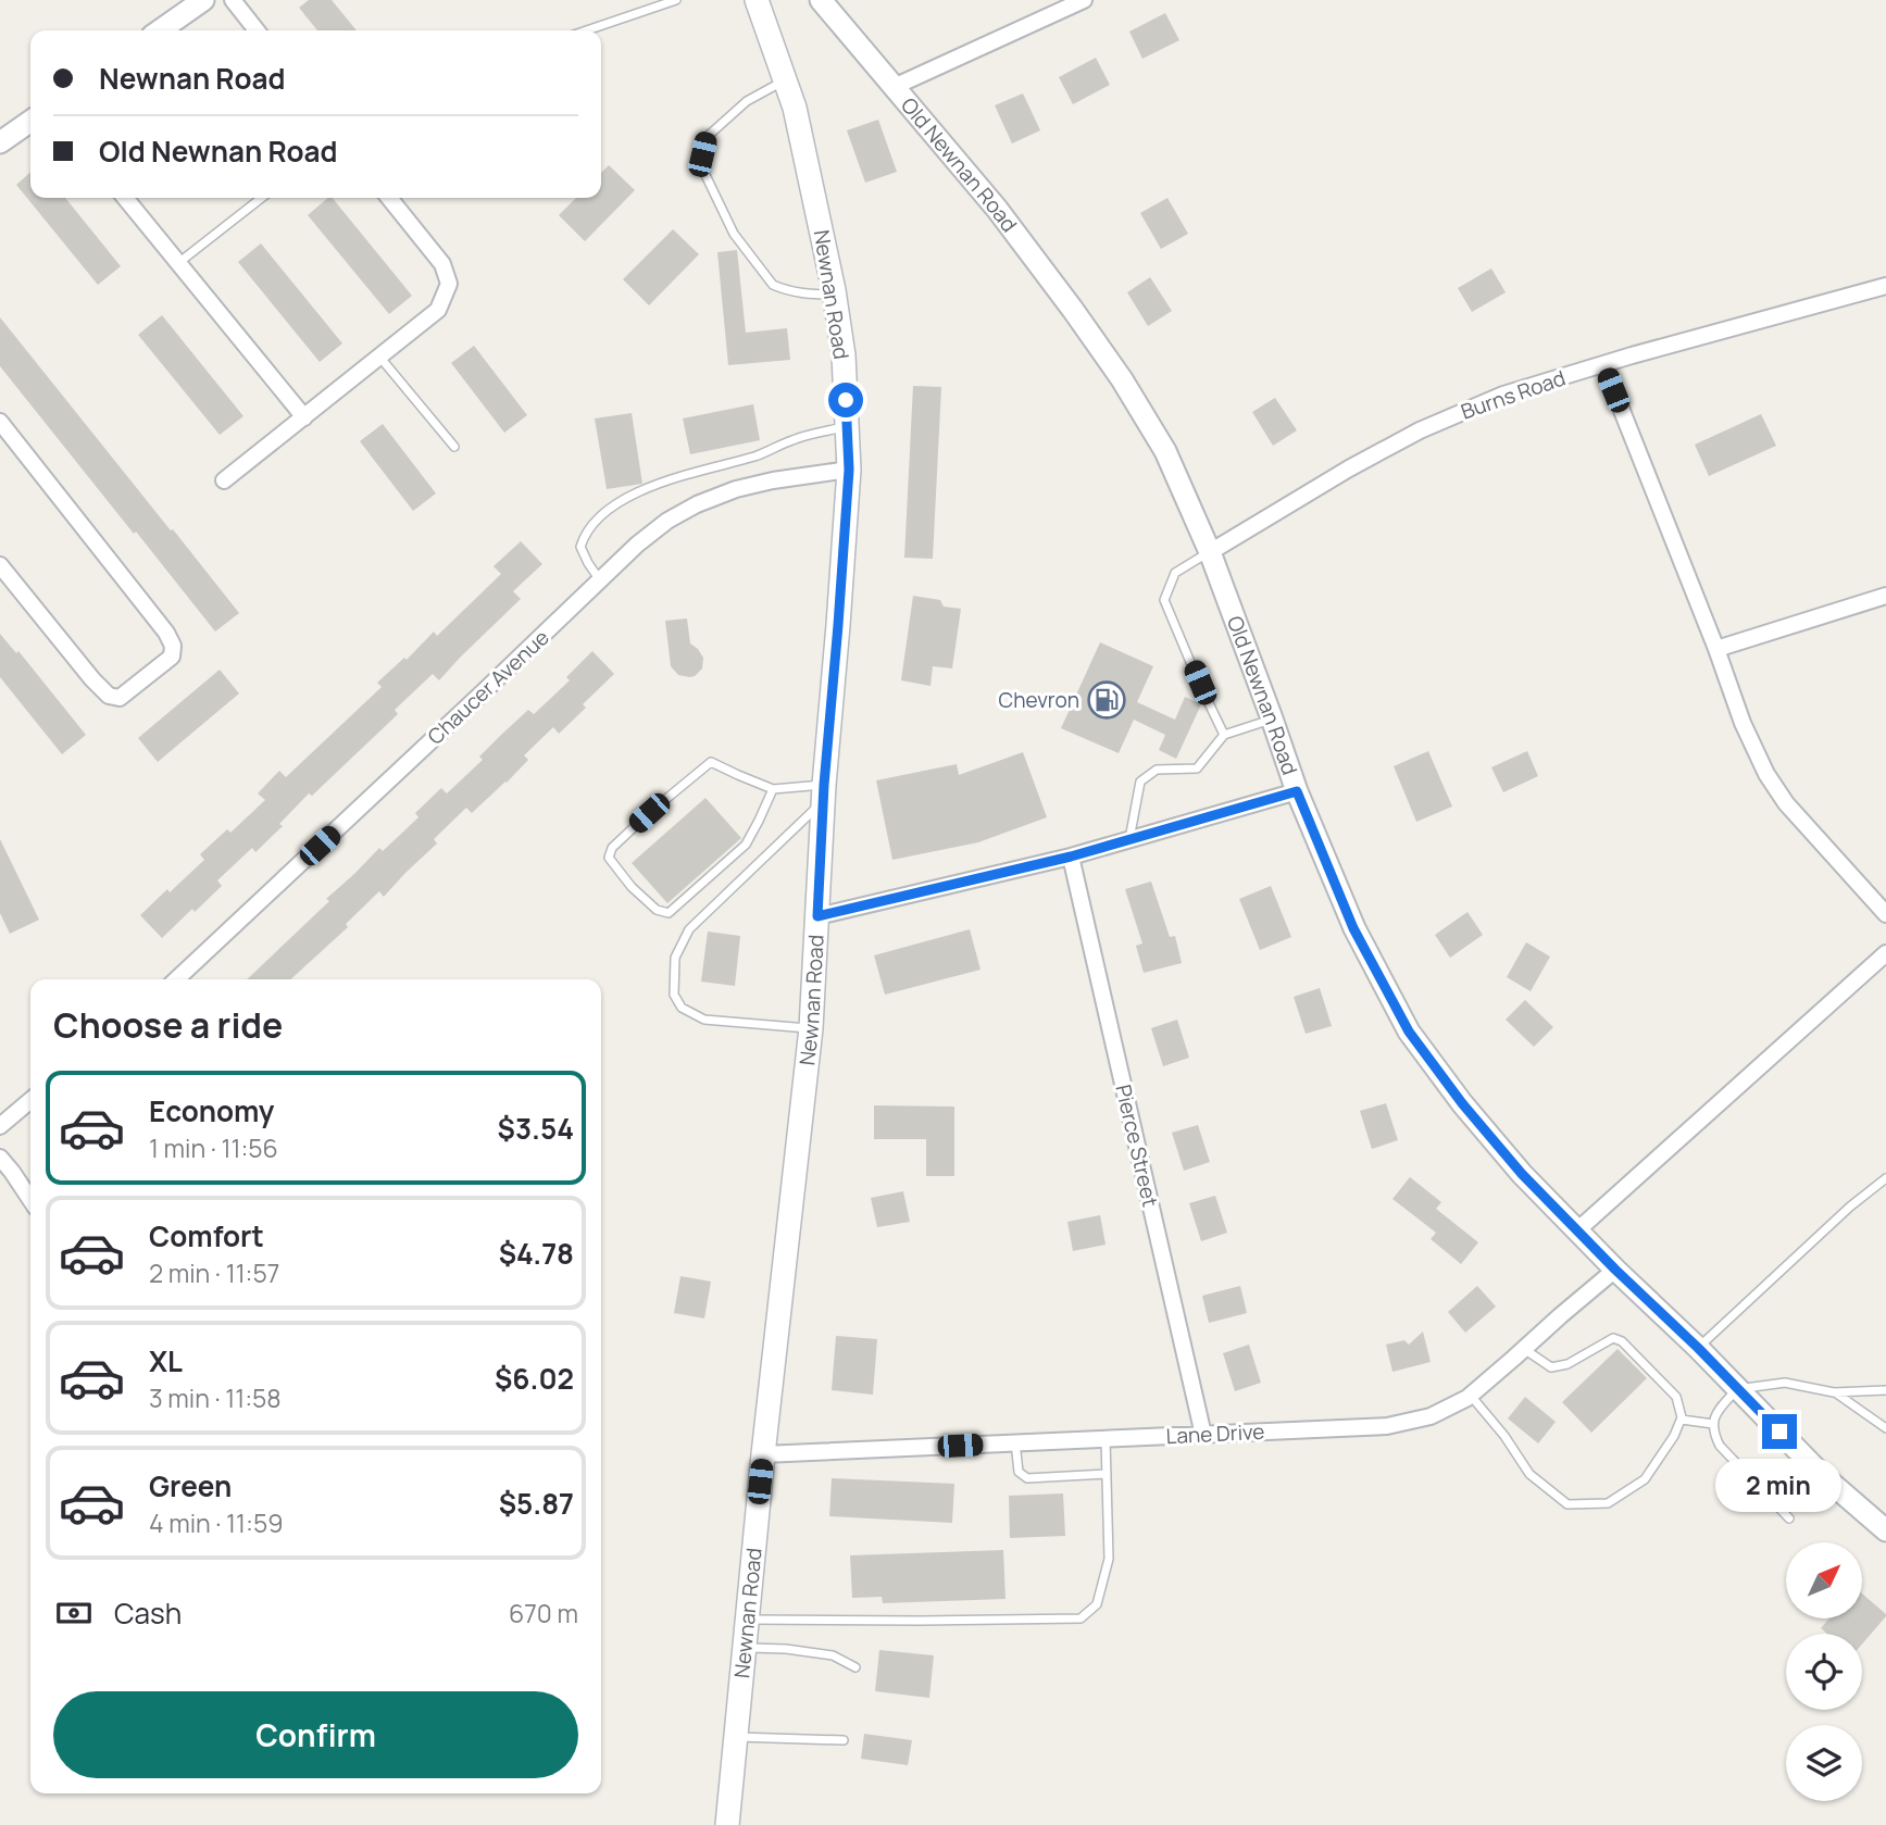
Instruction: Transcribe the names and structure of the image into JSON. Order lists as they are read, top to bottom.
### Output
{
  "streets": {
    "main road": ["Newnan Road"],
    "street": [
      "Old Newnan Road",
      "Burns Road",
      "Chaucer Avenue",
      "Pierce Street",
      "Lane Drive"
    ]
  },
  "crossings": [
    ["Old Newnan Road", "Burns Road"],
    ["Old Newnan Road", "Lane Drive"],
    ["Newnan Road", "Chaucer Avenue"],
    ["Newnan Road", "Lane Drive"],
    ["Pierce Street", "Lane Drive"]
  ],
  "places": {
    "fuel station": ["Chevron"]
  },
  "north": "top right",
  "page": {
    "banner": ["Newnan Road", "Old Newnan Road"],
    "heading": "Choose a ride",
    "list": [
      {
        "name": "Economy",
        "note": "1 min · 11:56",
        "value": "$3.54"
      },
      {
        "name": "Comfort",
        "note": "2 min · 11:57",
        "value": "$4.78"
      },
      {
        "name": "XL",
        "note": "3 min · 11:58",
        "value": "$6.02"
      },
      {
        "name": "Green",
        "note": "4 min · 11:59",
        "value": "$5.87"
      }
    ],
    "bubble": "2 min",
    "pay": ["Cash", "670 m"],
    "buttons": "Confirm"
  }
}
